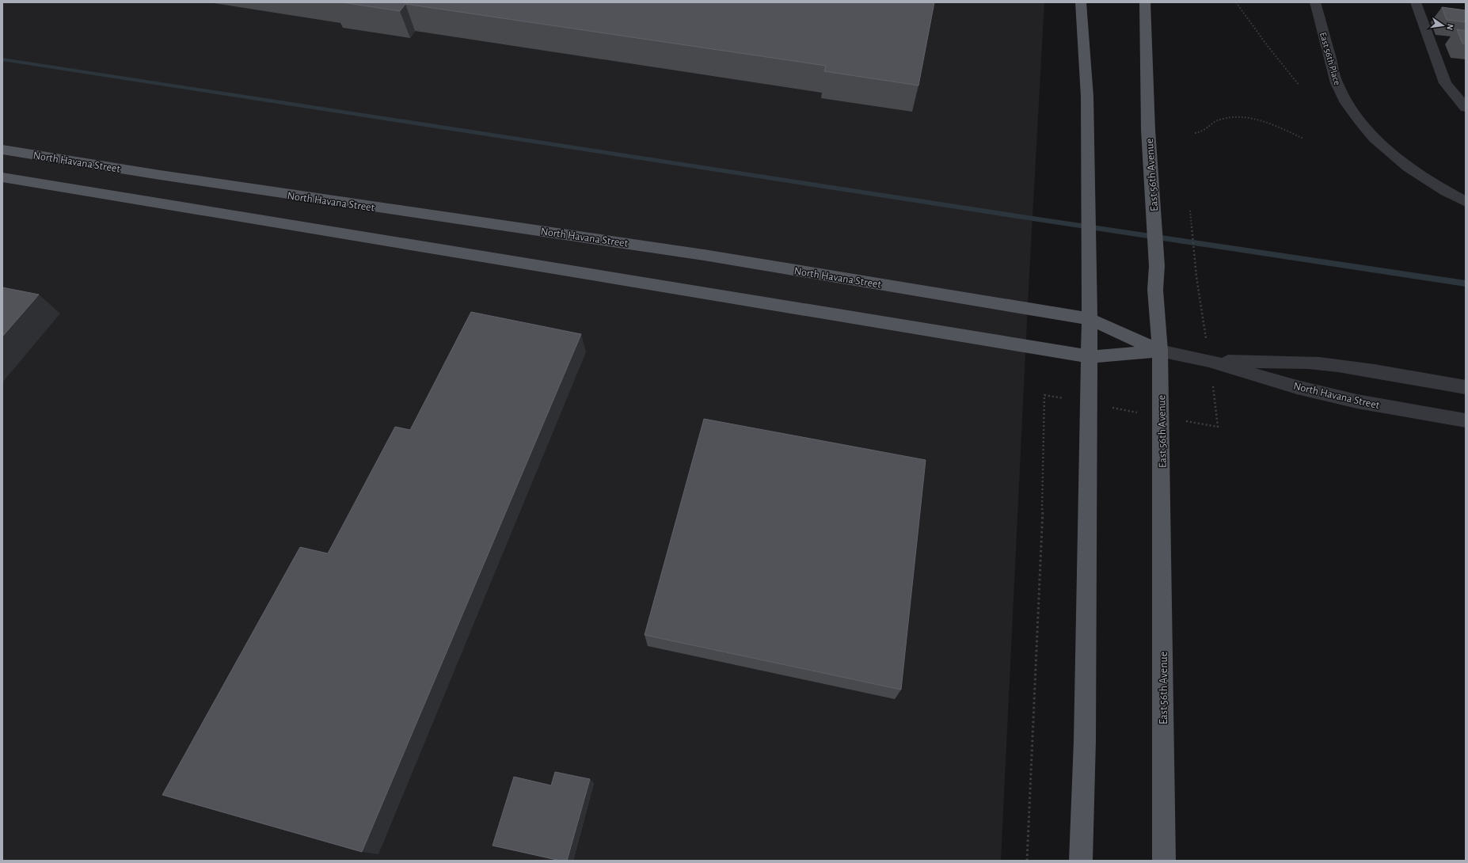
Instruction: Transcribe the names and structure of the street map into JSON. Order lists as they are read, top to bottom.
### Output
{
  "streets": {
    "main road": ["North Havana Street", "East 56th Avenue"],
    "street": ["East 56th Place"]
  },
  "crossings": [
    ["North Havana Street", "East 56th Avenue"]
  ],
  "north": "right"
}
